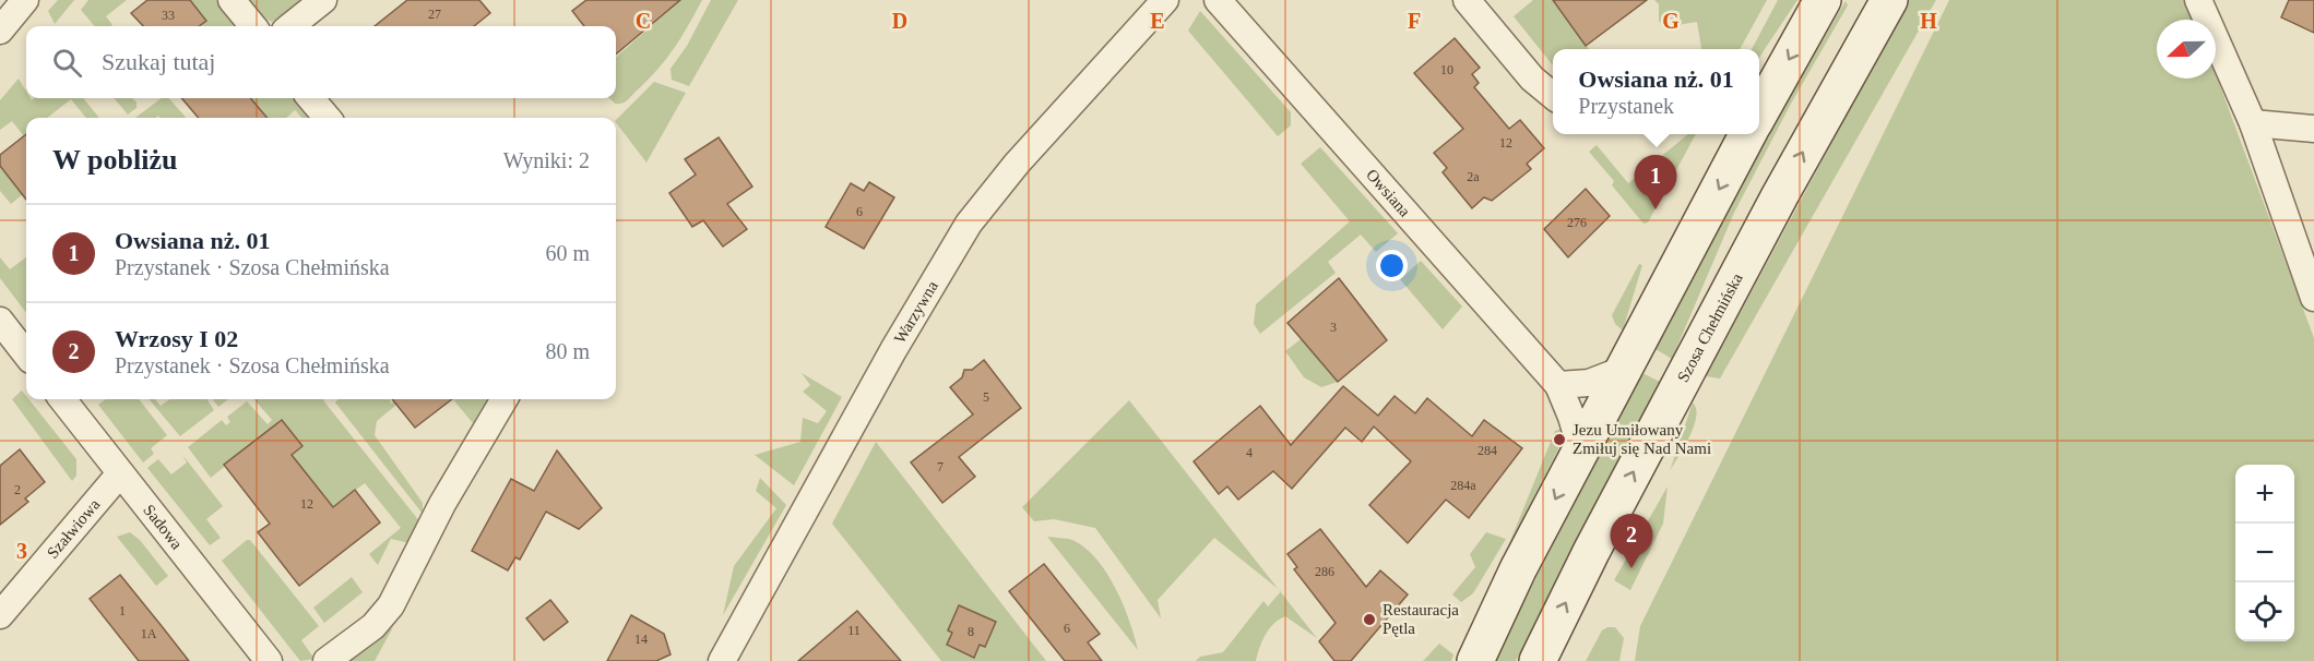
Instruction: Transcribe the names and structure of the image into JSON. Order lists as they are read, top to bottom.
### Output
{
  "streets": {
    "main road": ["Szosa Chełmińska"],
    "street": [
      "Owsiana",
      "Warzywna",
      "Sadowa",
      "Szałwiowa"
    ]
  },
  "crossings": [
    ["Sadowa", "Szałwiowa"]
  ],
  "places": ["Jezu Umiłowany Zmiłuj się Nad Nami", "Restauracja Pętla"],
  "house_numbers": [
    "27",
    "33",
    "10",
    "12",
    "2a",
    "6",
    "276",
    "3",
    "5",
    "284",
    "4",
    "7",
    "284a",
    "2",
    "12",
    "286",
    "1",
    "6",
    "11",
    "8",
    "1A",
    "14"
  ],
  "north": "left",
  "page": {
    "search": "Szukaj tutaj",
    "popup": ["Owsiana nż. 01", "Przystanek"],
    "heading": ["W pobliżu", "Wyniki: 2"],
    "pins": ["1", "2"],
    "list": [
      {
        "mark": "1",
        "name": "Owsiana nż. 01",
        "note": "Przystanek · Szosa Chełmińska",
        "value": "60 m"
      },
      {
        "mark": "2",
        "name": "Wrzosy I 02",
        "note": "Przystanek · Szosa Chełmińska",
        "value": "80 m"
      }
    ],
    "map_buttons": ["+", "−"]
  },
  "grid": {
    "columns": [
      "C",
      "D",
      "E",
      "F",
      "G",
      "H"
    ],
    "rows": ["3"]
  }
}
